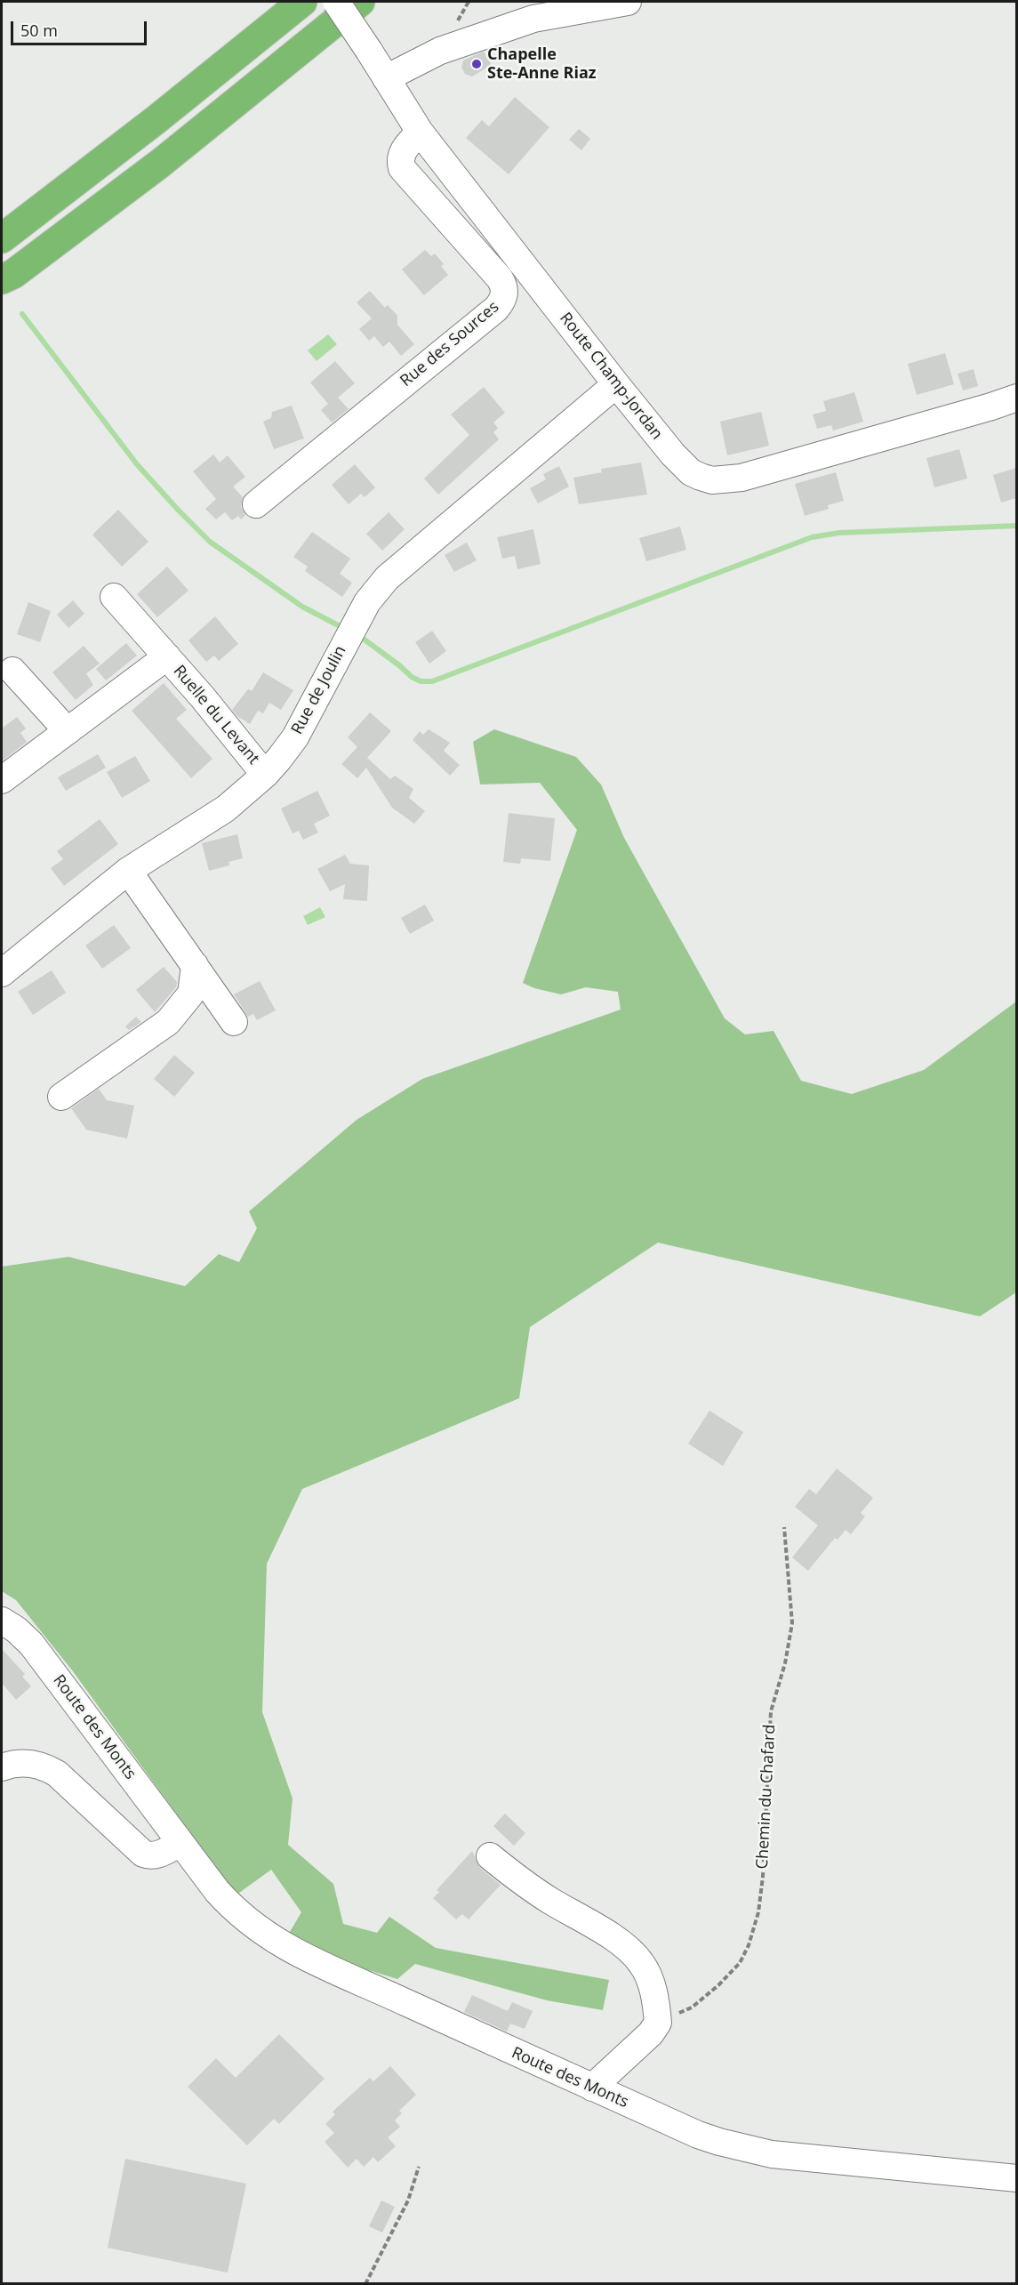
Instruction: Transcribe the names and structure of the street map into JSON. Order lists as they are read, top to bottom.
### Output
{
  "streets": {
    "street": [
      "Rue des Sources",
      "Route Champ-Jordan",
      "Rue de Joulin",
      "Ruelle du Levant",
      "Route des Monts"
    ],
    "path": ["Chemin du Chafard"]
  },
  "crossings": [
    ["Rue des Sources", "Route Champ-Jordan"],
    ["Route Champ-Jordan", "Rue de Joulin"],
    ["Rue de Joulin", "Ruelle du Levant"]
  ],
  "places": ["Chapelle Ste-Anne Riaz"],
  "scale_bar": "50 m"
}
